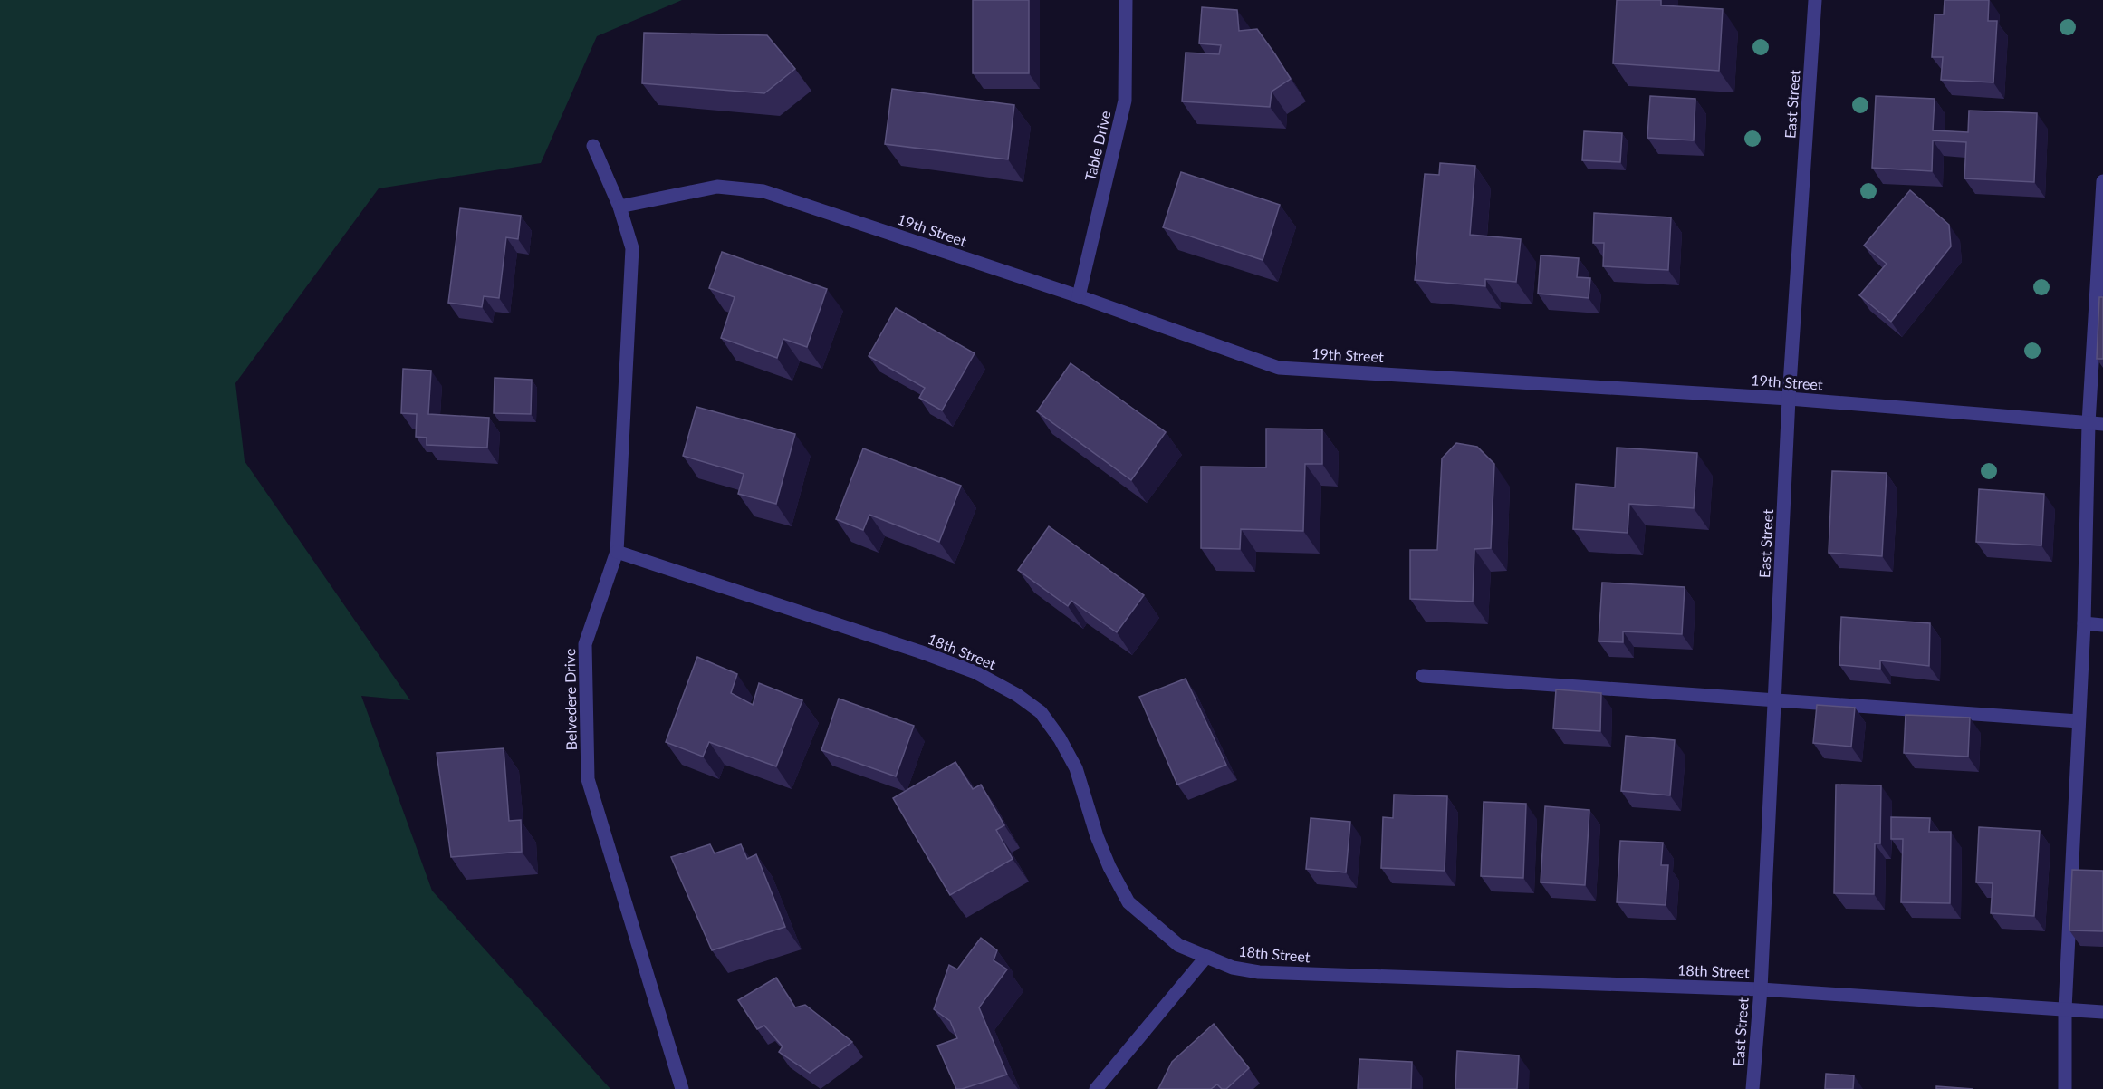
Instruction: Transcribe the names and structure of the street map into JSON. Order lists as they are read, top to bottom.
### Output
{
  "streets": {
    "street": [
      "East Street",
      "Table Drive",
      "19th Street",
      "18th Street",
      "Belvedere Drive"
    ]
  },
  "crossings": [
    ["East Street", "19th Street"],
    ["East Street", "18th Street"],
    ["Table Drive", "19th Street"],
    ["19th Street", "Belvedere Drive"],
    ["18th Street", "Belvedere Drive"]
  ]
}
